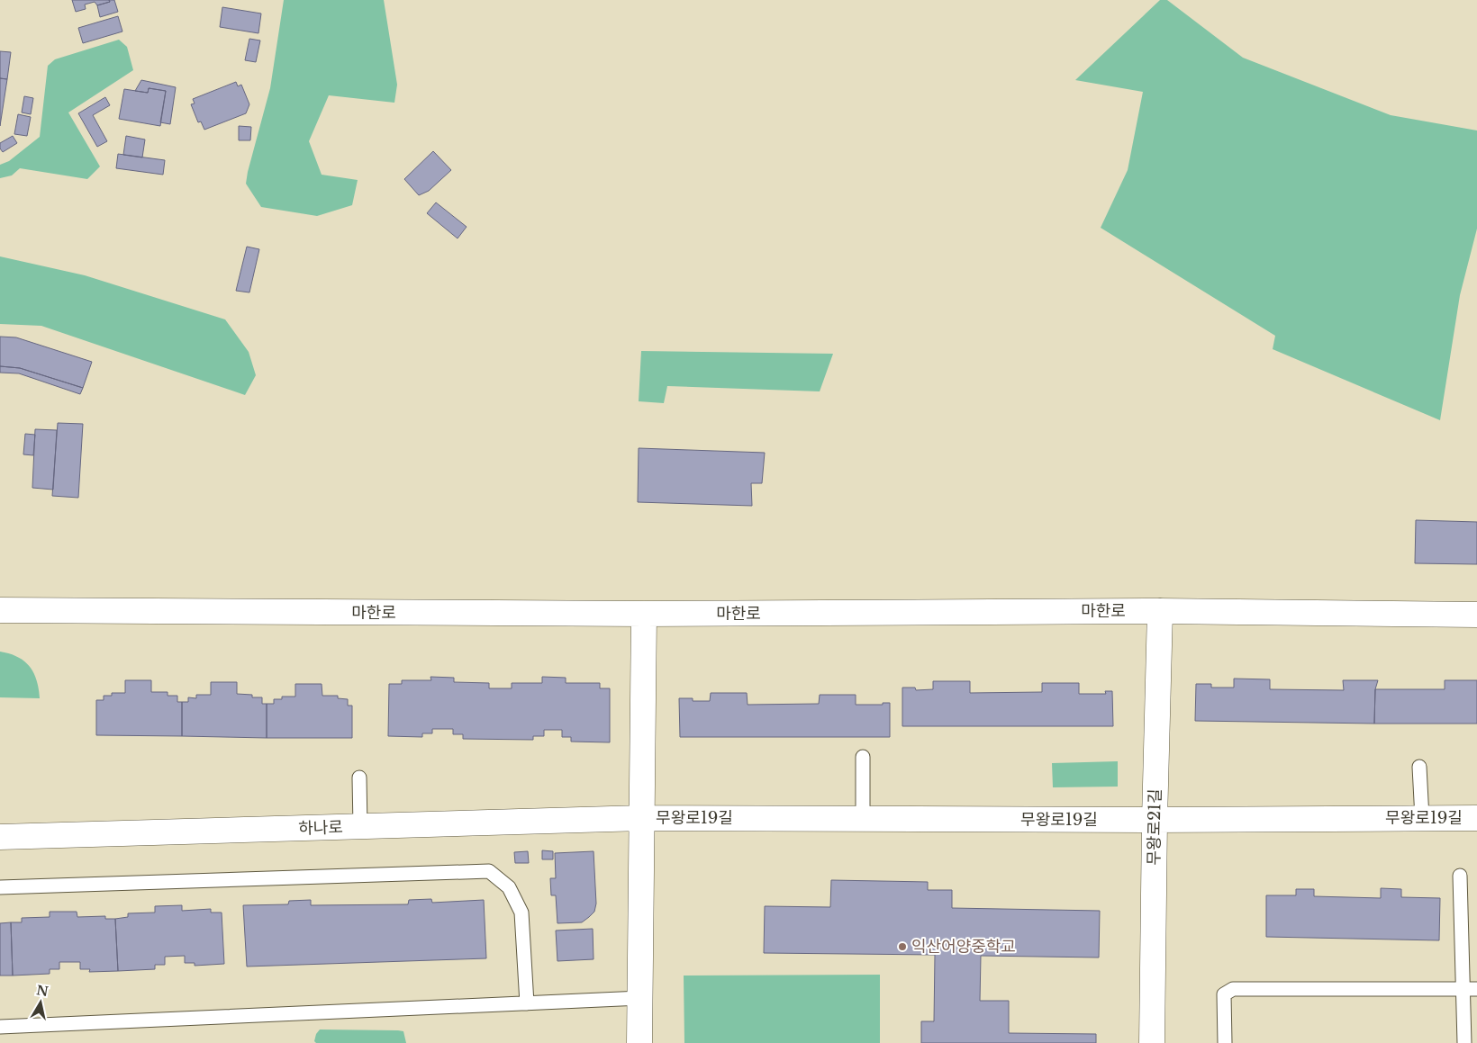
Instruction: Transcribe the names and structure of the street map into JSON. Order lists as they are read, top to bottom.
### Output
{
  "streets": {
    "street": [
      "마한로",
      "무왕로19길",
      "무왕로21길",
      "하나로"
    ]
  },
  "crossings": [
    ["마한로", "무왕로19길"],
    ["마한로", "무왕로21길"],
    ["무왕로19길", "무왕로21길"],
    ["무왕로19길", "하나로"]
  ],
  "places": ["익산어양중학교"],
  "north": "top"
}
